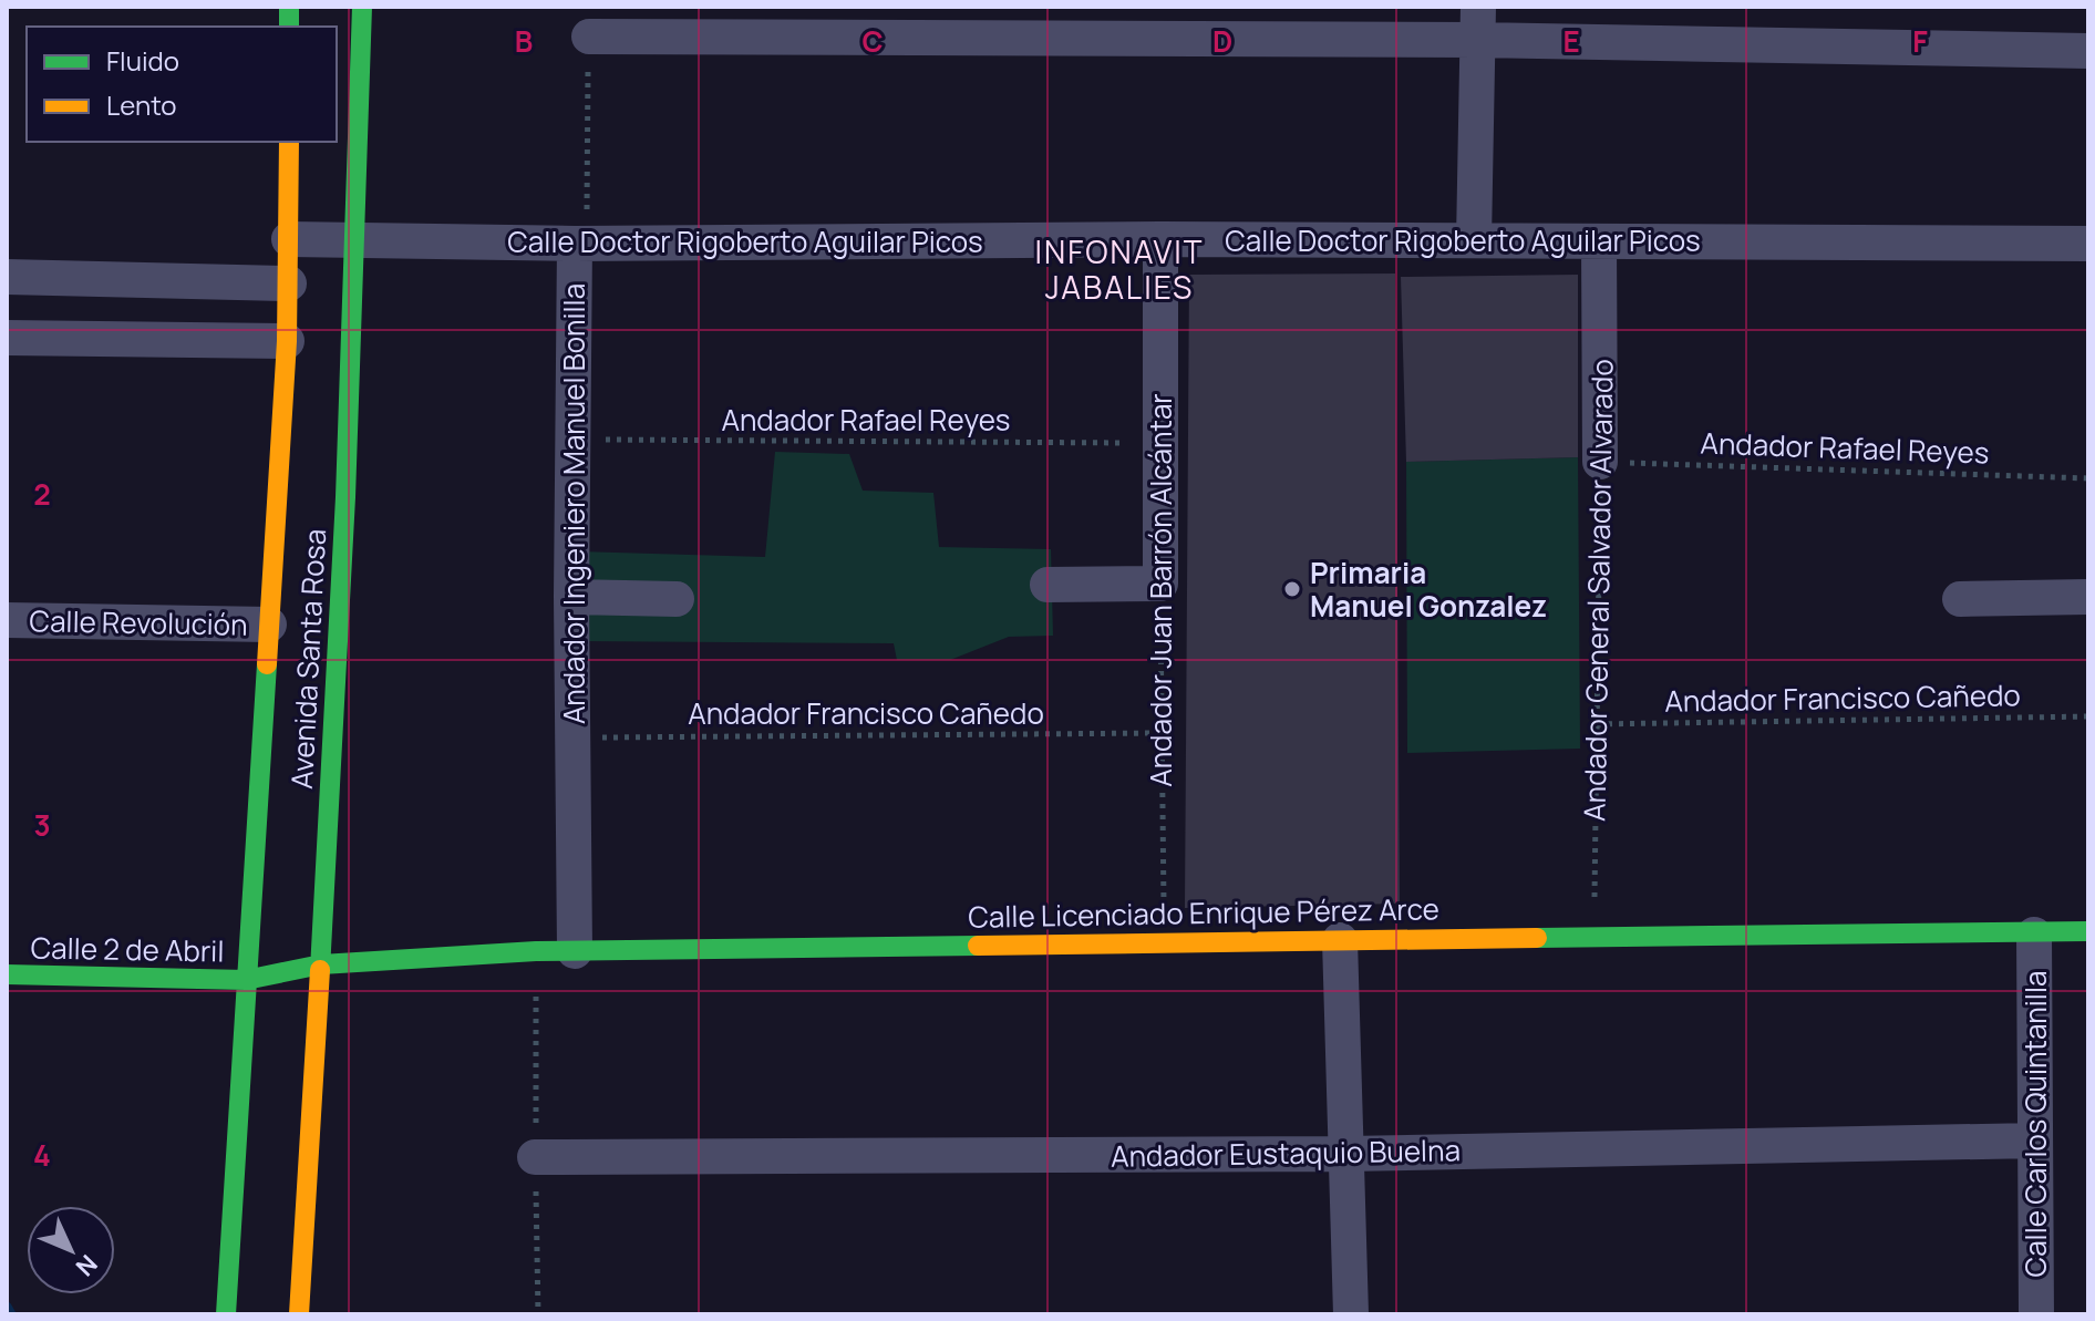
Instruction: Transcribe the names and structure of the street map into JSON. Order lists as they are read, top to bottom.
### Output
{
  "streets": {
    "main road": ["Avenida Santa Rosa", "Calle Licenciado Enrique Pérez Arce", "Calle 2 de Abril"],
    "street": [
      "Calle Doctor Rigoberto Aguilar Picos",
      "Andador Ingeniero Manuel Bonilla",
      "Andador Juan Barrón Alcántar",
      "Andador General Salvador Alvarado",
      "Calle Revolución",
      "Calle Carlos Quintanilla",
      "Andador Eustaquio Buelna"
    ],
    "path": ["Andador Rafael Reyes", "Andador Francisco Cañedo"]
  },
  "crossings": [
    ["Calle Doctor Rigoberto Aguilar Picos", "Andador Ingeniero Manuel Bonilla"],
    ["Calle Doctor Rigoberto Aguilar Picos", "Andador Juan Barrón Alcántar"],
    ["Calle Doctor Rigoberto Aguilar Picos", "Andador General Salvador Alvarado"],
    ["Calle Doctor Rigoberto Aguilar Picos", "Avenida Santa Rosa"],
    ["Andador Rafael Reyes", "Andador Ingeniero Manuel Bonilla"],
    ["Andador Rafael Reyes", "Andador Juan Barrón Alcántar"],
    ["Andador Rafael Reyes", "Andador General Salvador Alvarado"],
    ["Andador Ingeniero Manuel Bonilla", "Andador Francisco Cañedo"],
    ["Andador Ingeniero Manuel Bonilla", "Calle Licenciado Enrique Pérez Arce"],
    ["Andador Juan Barrón Alcántar", "Andador Francisco Cañedo"],
    ["Andador Juan Barrón Alcántar", "Calle Licenciado Enrique Pérez Arce"],
    ["Andador General Salvador Alvarado", "Andador Francisco Cañedo"],
    ["Andador General Salvador Alvarado", "Calle Licenciado Enrique Pérez Arce"],
    ["Calle Revolución", "Avenida Santa Rosa"],
    ["Avenida Santa Rosa", "Calle Licenciado Enrique Pérez Arce"],
    ["Avenida Santa Rosa", "Calle 2 de Abril"],
    ["Calle Licenciado Enrique Pérez Arce", "Calle 2 de Abril"],
    ["Calle Licenciado Enrique Pérez Arce", "Calle Carlos Quintanilla"],
    ["Calle Carlos Quintanilla", "Andador Eustaquio Buelna"]
  ],
  "districts": ["INFONAVIT JABALIES"],
  "places": ["Primaria Manuel Gonzalez"],
  "legend": ["Fluido", "Lento"],
  "north": "bottom right",
  "grid": {
    "columns": [
      "B",
      "C",
      "D",
      "E",
      "F"
    ],
    "rows": ["2", "3", "4"]
  }
}
